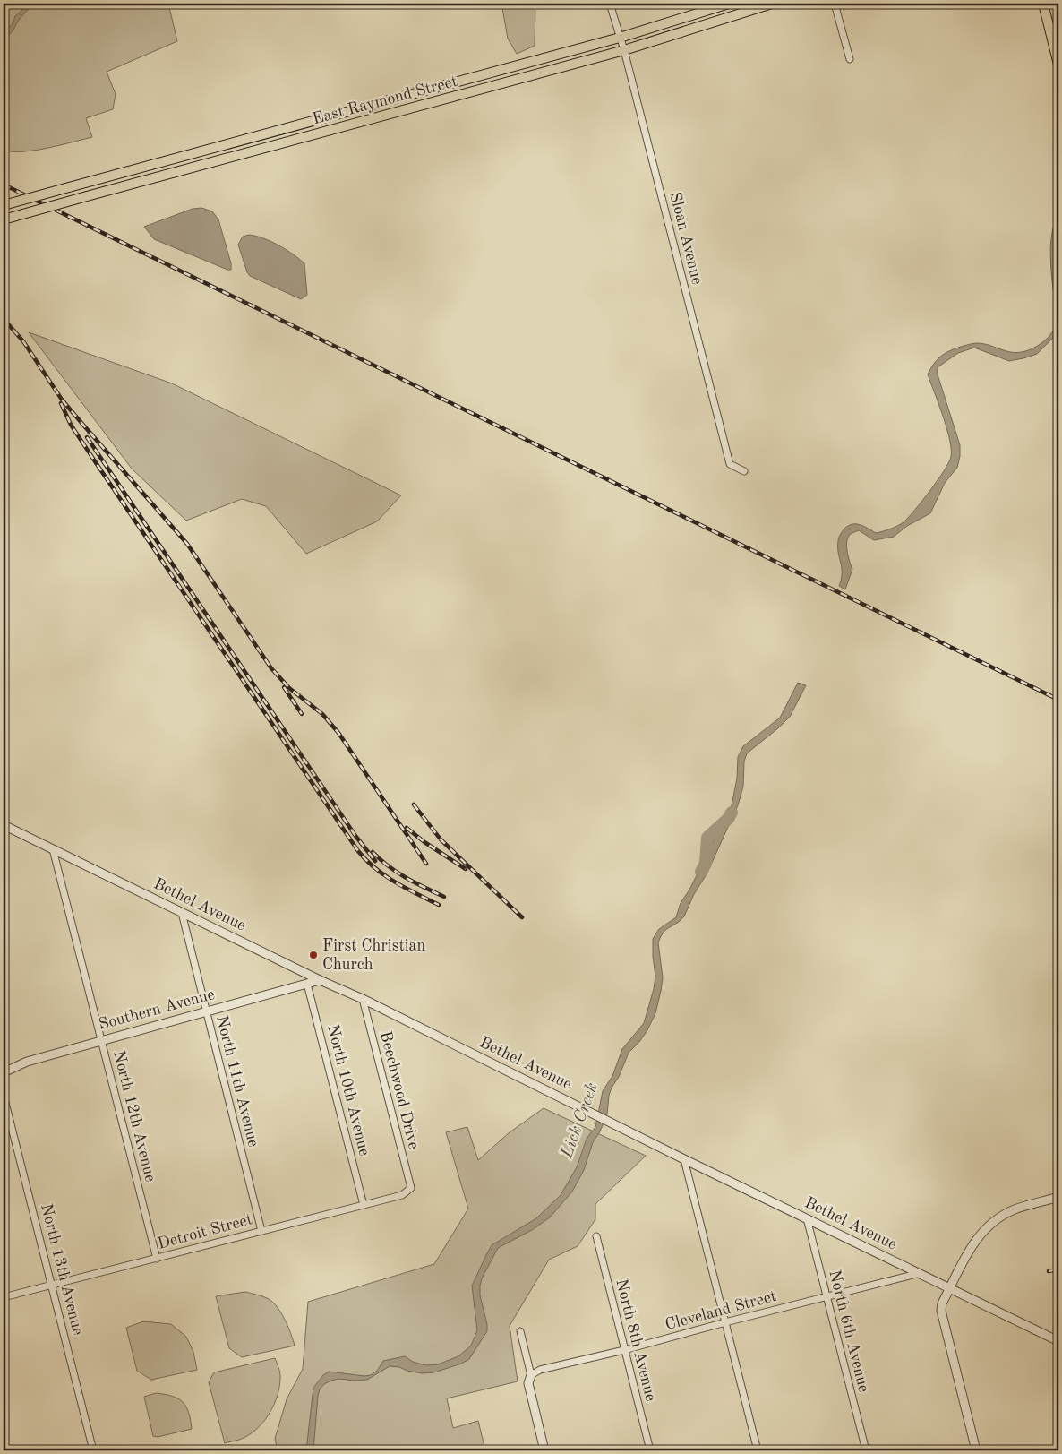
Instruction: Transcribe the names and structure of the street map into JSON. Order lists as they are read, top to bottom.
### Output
{
  "streets": {
    "main road": ["East Raymond Street"],
    "street": [
      "Sloan Avenue",
      "Bethel Avenue",
      "Southern Avenue",
      "North 11th Avenue",
      "North 10th Avenue",
      "Beechwood Drive",
      "North 12th Avenue",
      "Detroit Street",
      "North 13th Avenue",
      "Cleveland Street",
      "North 6th Avenue",
      "North 8th Avenue"
    ]
  },
  "crossings": [
    ["East Raymond Street", "Sloan Avenue"],
    ["Bethel Avenue", "Southern Avenue"],
    ["Bethel Avenue", "North 11th Avenue"],
    ["Bethel Avenue", "Beechwood Drive"],
    ["Bethel Avenue", "North 12th Avenue"],
    ["Bethel Avenue", "Cleveland Street"],
    ["Bethel Avenue", "North 6th Avenue"],
    ["Southern Avenue", "North 11th Avenue"],
    ["Southern Avenue", "North 10th Avenue"],
    ["Southern Avenue", "North 12th Avenue"],
    ["North 11th Avenue", "Detroit Street"],
    ["North 10th Avenue", "Detroit Street"],
    ["Beechwood Drive", "Detroit Street"],
    ["North 12th Avenue", "Detroit Street"],
    ["Detroit Street", "North 13th Avenue"],
    ["Cleveland Street", "North 6th Avenue"],
    ["Cleveland Street", "North 8th Avenue"]
  ],
  "water": ["Lick Creek"],
  "places": ["First Christian Church"]
}
